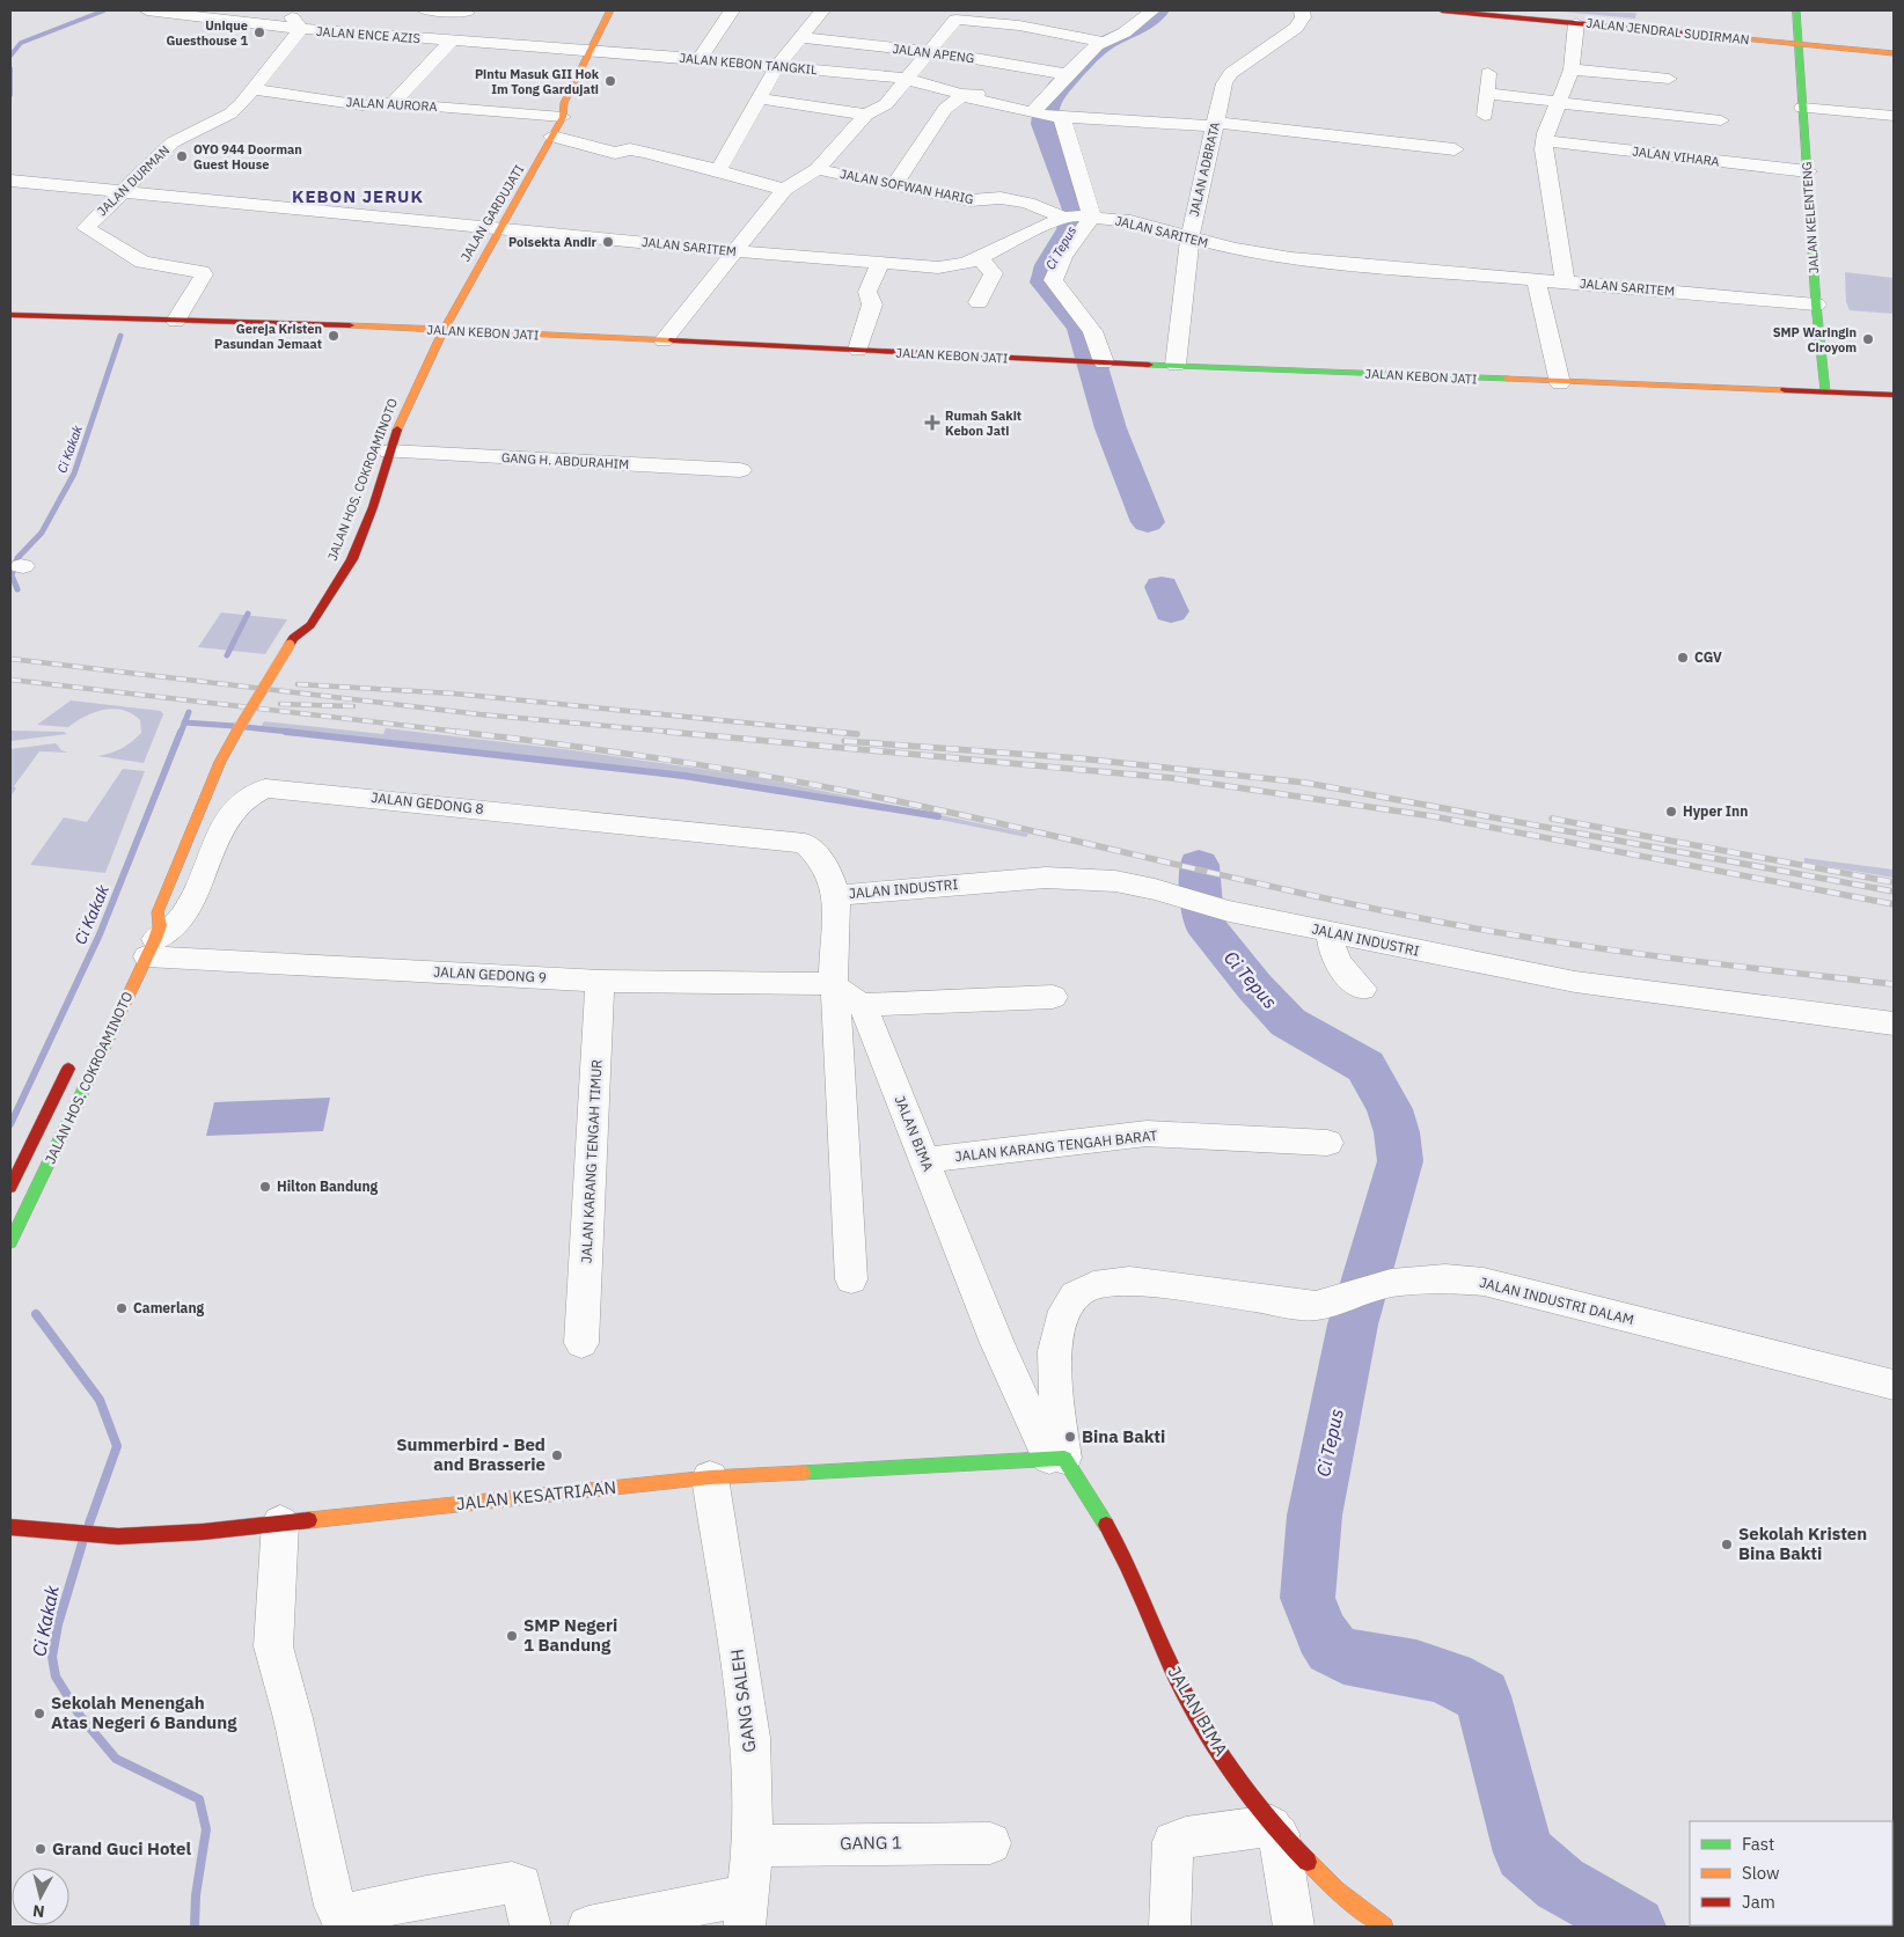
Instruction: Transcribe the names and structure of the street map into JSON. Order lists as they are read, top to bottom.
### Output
{
  "streets": {
    "main road": [
      "JALAN JENDRAL SUDIRMAN",
      "JALAN GARDUJATI",
      "JALAN KELENTENG",
      "JALAN KEBON JATI",
      "JALAN HOS. COKROAMINOTO",
      "JALAN BIMA",
      "JALAN KESATRIAAN"
    ],
    "street": [
      "JALAN ENCE AZIS",
      "JALAN APENG",
      "JALAN KEBON TANGKIL",
      "JALAN AURORA",
      "JALAN VIHARA",
      "JALAN ADBRATA",
      "JALAN DURMAN",
      "JALAN SOFWAN HARIG",
      "JALAN SARITEM",
      "GANG H. ABDURAHIM",
      "JALAN GEDONG 8",
      "JALAN INDUSTRI",
      "JALAN GEDONG 9",
      "JALAN KARANG TENGAH BARAT",
      "JALAN KARANG TENGAH TIMUR",
      "JALAN INDUSTRI DALAM",
      "GANG SALEH",
      "GANG 1"
    ]
  },
  "crossings": [
    ["JALAN JENDRAL SUDIRMAN", "JALAN KELENTENG"],
    ["JALAN ENCE AZIS", "JALAN KEBON TANGKIL"],
    ["JALAN ENCE AZIS", "JALAN DURMAN"],
    ["JALAN ENCE AZIS", "JALAN GARDUJATI"],
    ["JALAN KEBON TANGKIL", "JALAN ADBRATA"],
    ["JALAN KEBON TANGKIL", "JALAN GARDUJATI"],
    ["JALAN AURORA", "JALAN DURMAN"],
    ["JALAN AURORA", "JALAN GARDUJATI"],
    ["JALAN VIHARA", "JALAN KELENTENG"],
    ["JALAN ADBRATA", "JALAN SARITEM"],
    ["JALAN ADBRATA", "JALAN KEBON JATI"],
    ["JALAN DURMAN", "JALAN SARITEM"],
    ["JALAN DURMAN", "JALAN KEBON JATI"],
    ["JALAN SOFWAN HARIG", "JALAN SARITEM"],
    ["JALAN GARDUJATI", "JALAN SARITEM"],
    ["JALAN GARDUJATI", "JALAN KEBON JATI"],
    ["JALAN GARDUJATI", "JALAN HOS. COKROAMINOTO"],
    ["JALAN KELENTENG", "JALAN SARITEM"],
    ["JALAN KELENTENG", "JALAN KEBON JATI"],
    ["JALAN KEBON JATI", "JALAN HOS. COKROAMINOTO"],
    ["GANG H. ABDURAHIM", "JALAN HOS. COKROAMINOTO"],
    ["JALAN HOS. COKROAMINOTO", "JALAN GEDONG 8"],
    ["JALAN HOS. COKROAMINOTO", "JALAN GEDONG 9"],
    ["JALAN GEDONG 8", "JALAN INDUSTRI"],
    ["JALAN GEDONG 8", "JALAN GEDONG 9"],
    ["JALAN GEDONG 9", "JALAN KARANG TENGAH TIMUR"],
    ["JALAN BIMA", "JALAN KARANG TENGAH BARAT"],
    ["JALAN BIMA", "JALAN INDUSTRI DALAM"],
    ["JALAN BIMA", "JALAN KESATRIAAN"],
    ["JALAN INDUSTRI DALAM", "JALAN KESATRIAAN"],
    ["JALAN KESATRIAAN", "GANG SALEH"],
    ["GANG SALEH", "GANG 1"]
  ],
  "districts": ["KEBON JERUK"],
  "water": ["Ci Tepus", "Ci Kakak"],
  "places": {
    "other": [
      "Unique Guesthouse 1",
      "Pintu Masuk GII Hok Im Tong Gardujati",
      "OYO 944 Doorman Guest House",
      "Polsekta Andir",
      "Gereja Kristen Pasundan Jemaat",
      "SMP Waringin Ciroyom",
      "CGV",
      "Hyper Inn",
      "Hilton Bandung",
      "Camerlang",
      "Bina Bakti",
      "Summerbird - Bed and Brasserie",
      "Sekolah Kristen Bina Bakti",
      "SMP Negeri 1 Bandung",
      "Sekolah Menengah Atas Negeri 6 Bandung",
      "Grand Guci Hotel"
    ],
    "health": ["Rumah Sakit Kebon Jati"]
  },
  "legend": ["Fast", "Slow", "Jam"],
  "north": "bottom"
}
